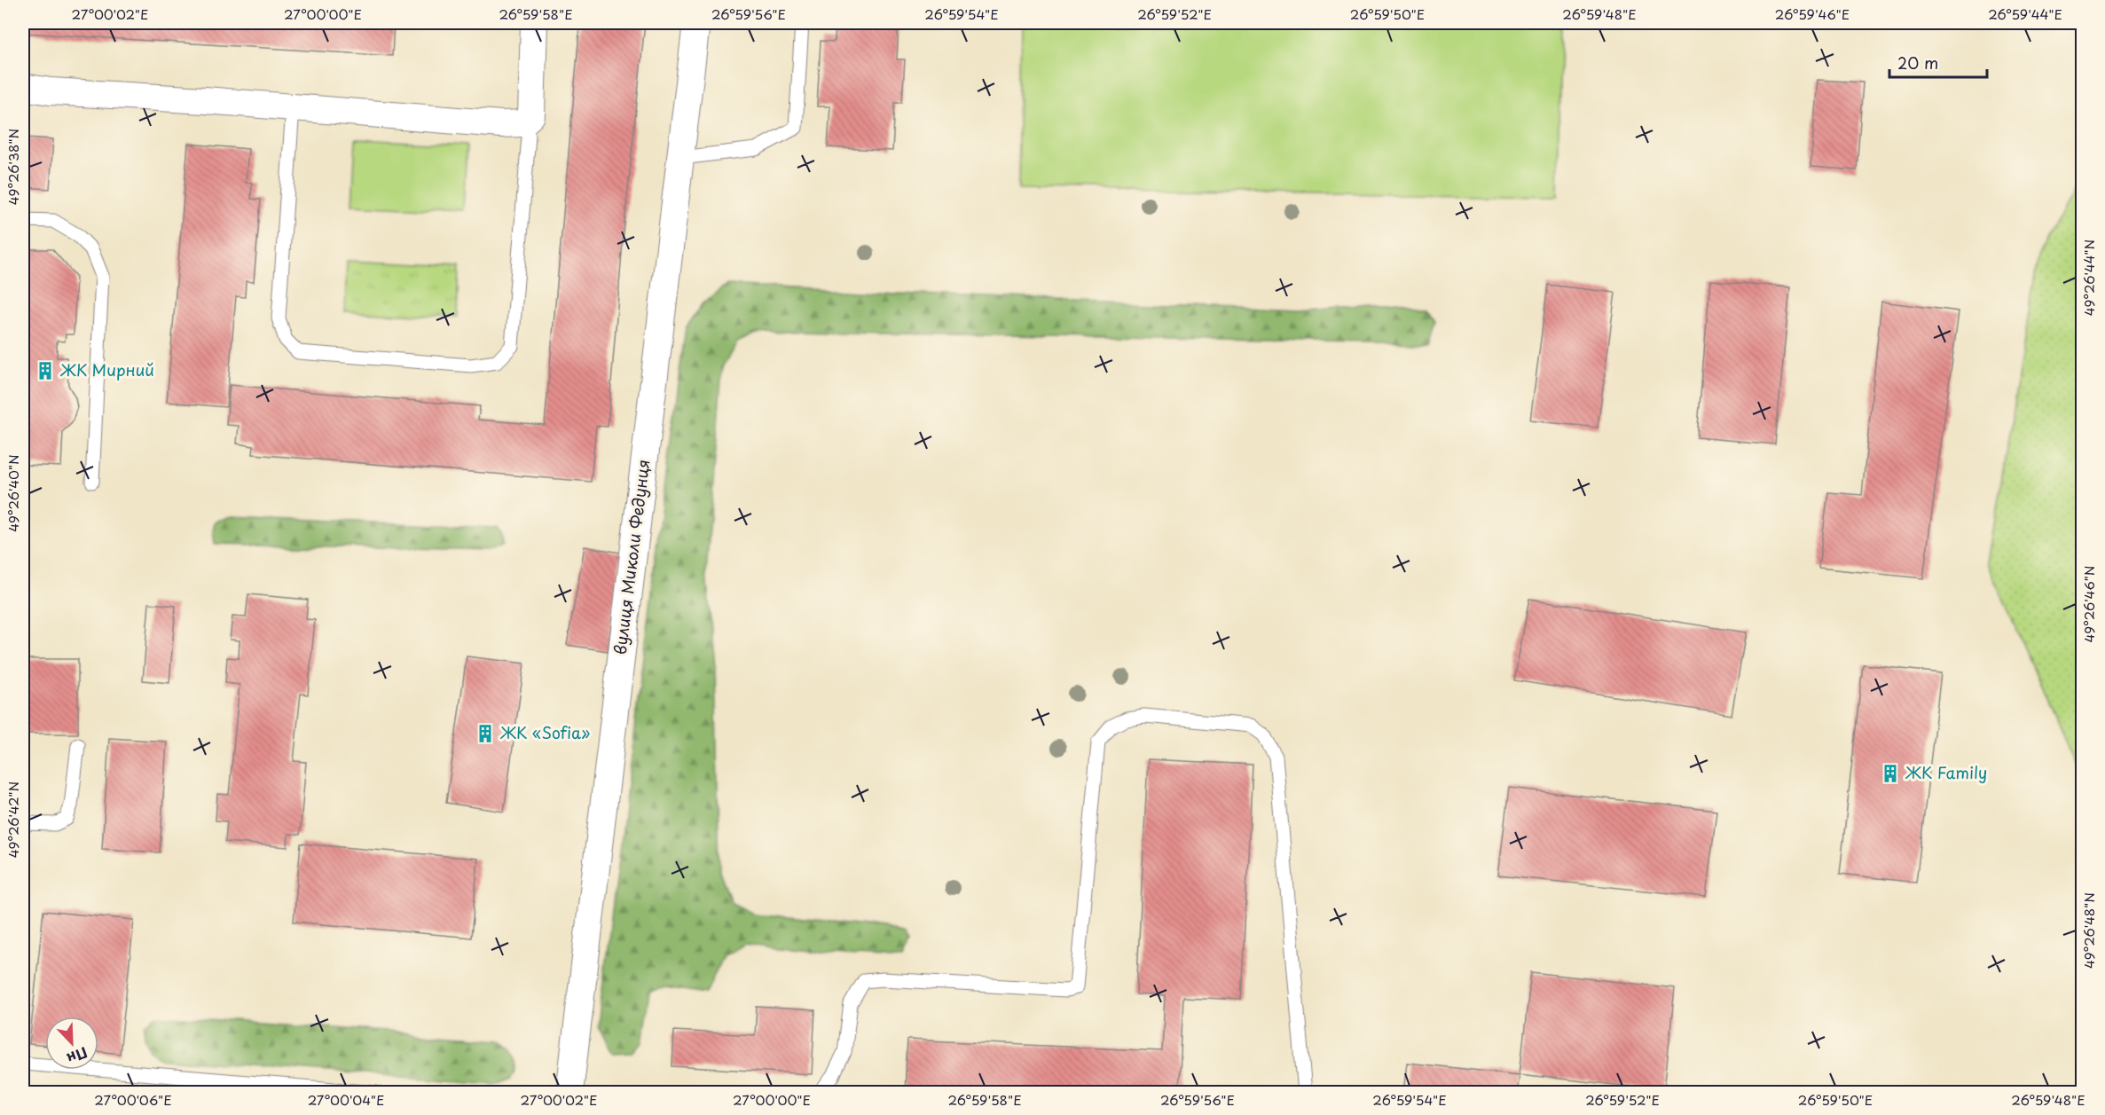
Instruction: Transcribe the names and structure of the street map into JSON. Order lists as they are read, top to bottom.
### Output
{
  "streets": {
    "street": ["вулиця Миколи Федунця"]
  },
  "places": {
    "building": ["ЖК Мирний", "ЖК «Sofia»", "ЖК Family"]
  },
  "scale_bar": "20 m",
  "north": "bottom right",
  "coordinates": [
    "27°00'02\"E",
    "27°00'00\"E",
    "26°59'58\"E",
    "26°59'56\"E",
    "26°59'54\"E",
    "26°59'52\"E",
    "26°59'50\"E",
    "26°59'48\"E",
    "26°59'46\"E",
    "26°59'44\"E",
    "49°26'38\"N",
    "49°26'44\"N",
    "49°26'40\"N",
    "49°26'46\"N",
    "49°26'42\"N",
    "49°26'48\"N",
    "27°00'06\"E",
    "27°00'04\"E"
  ]
}
